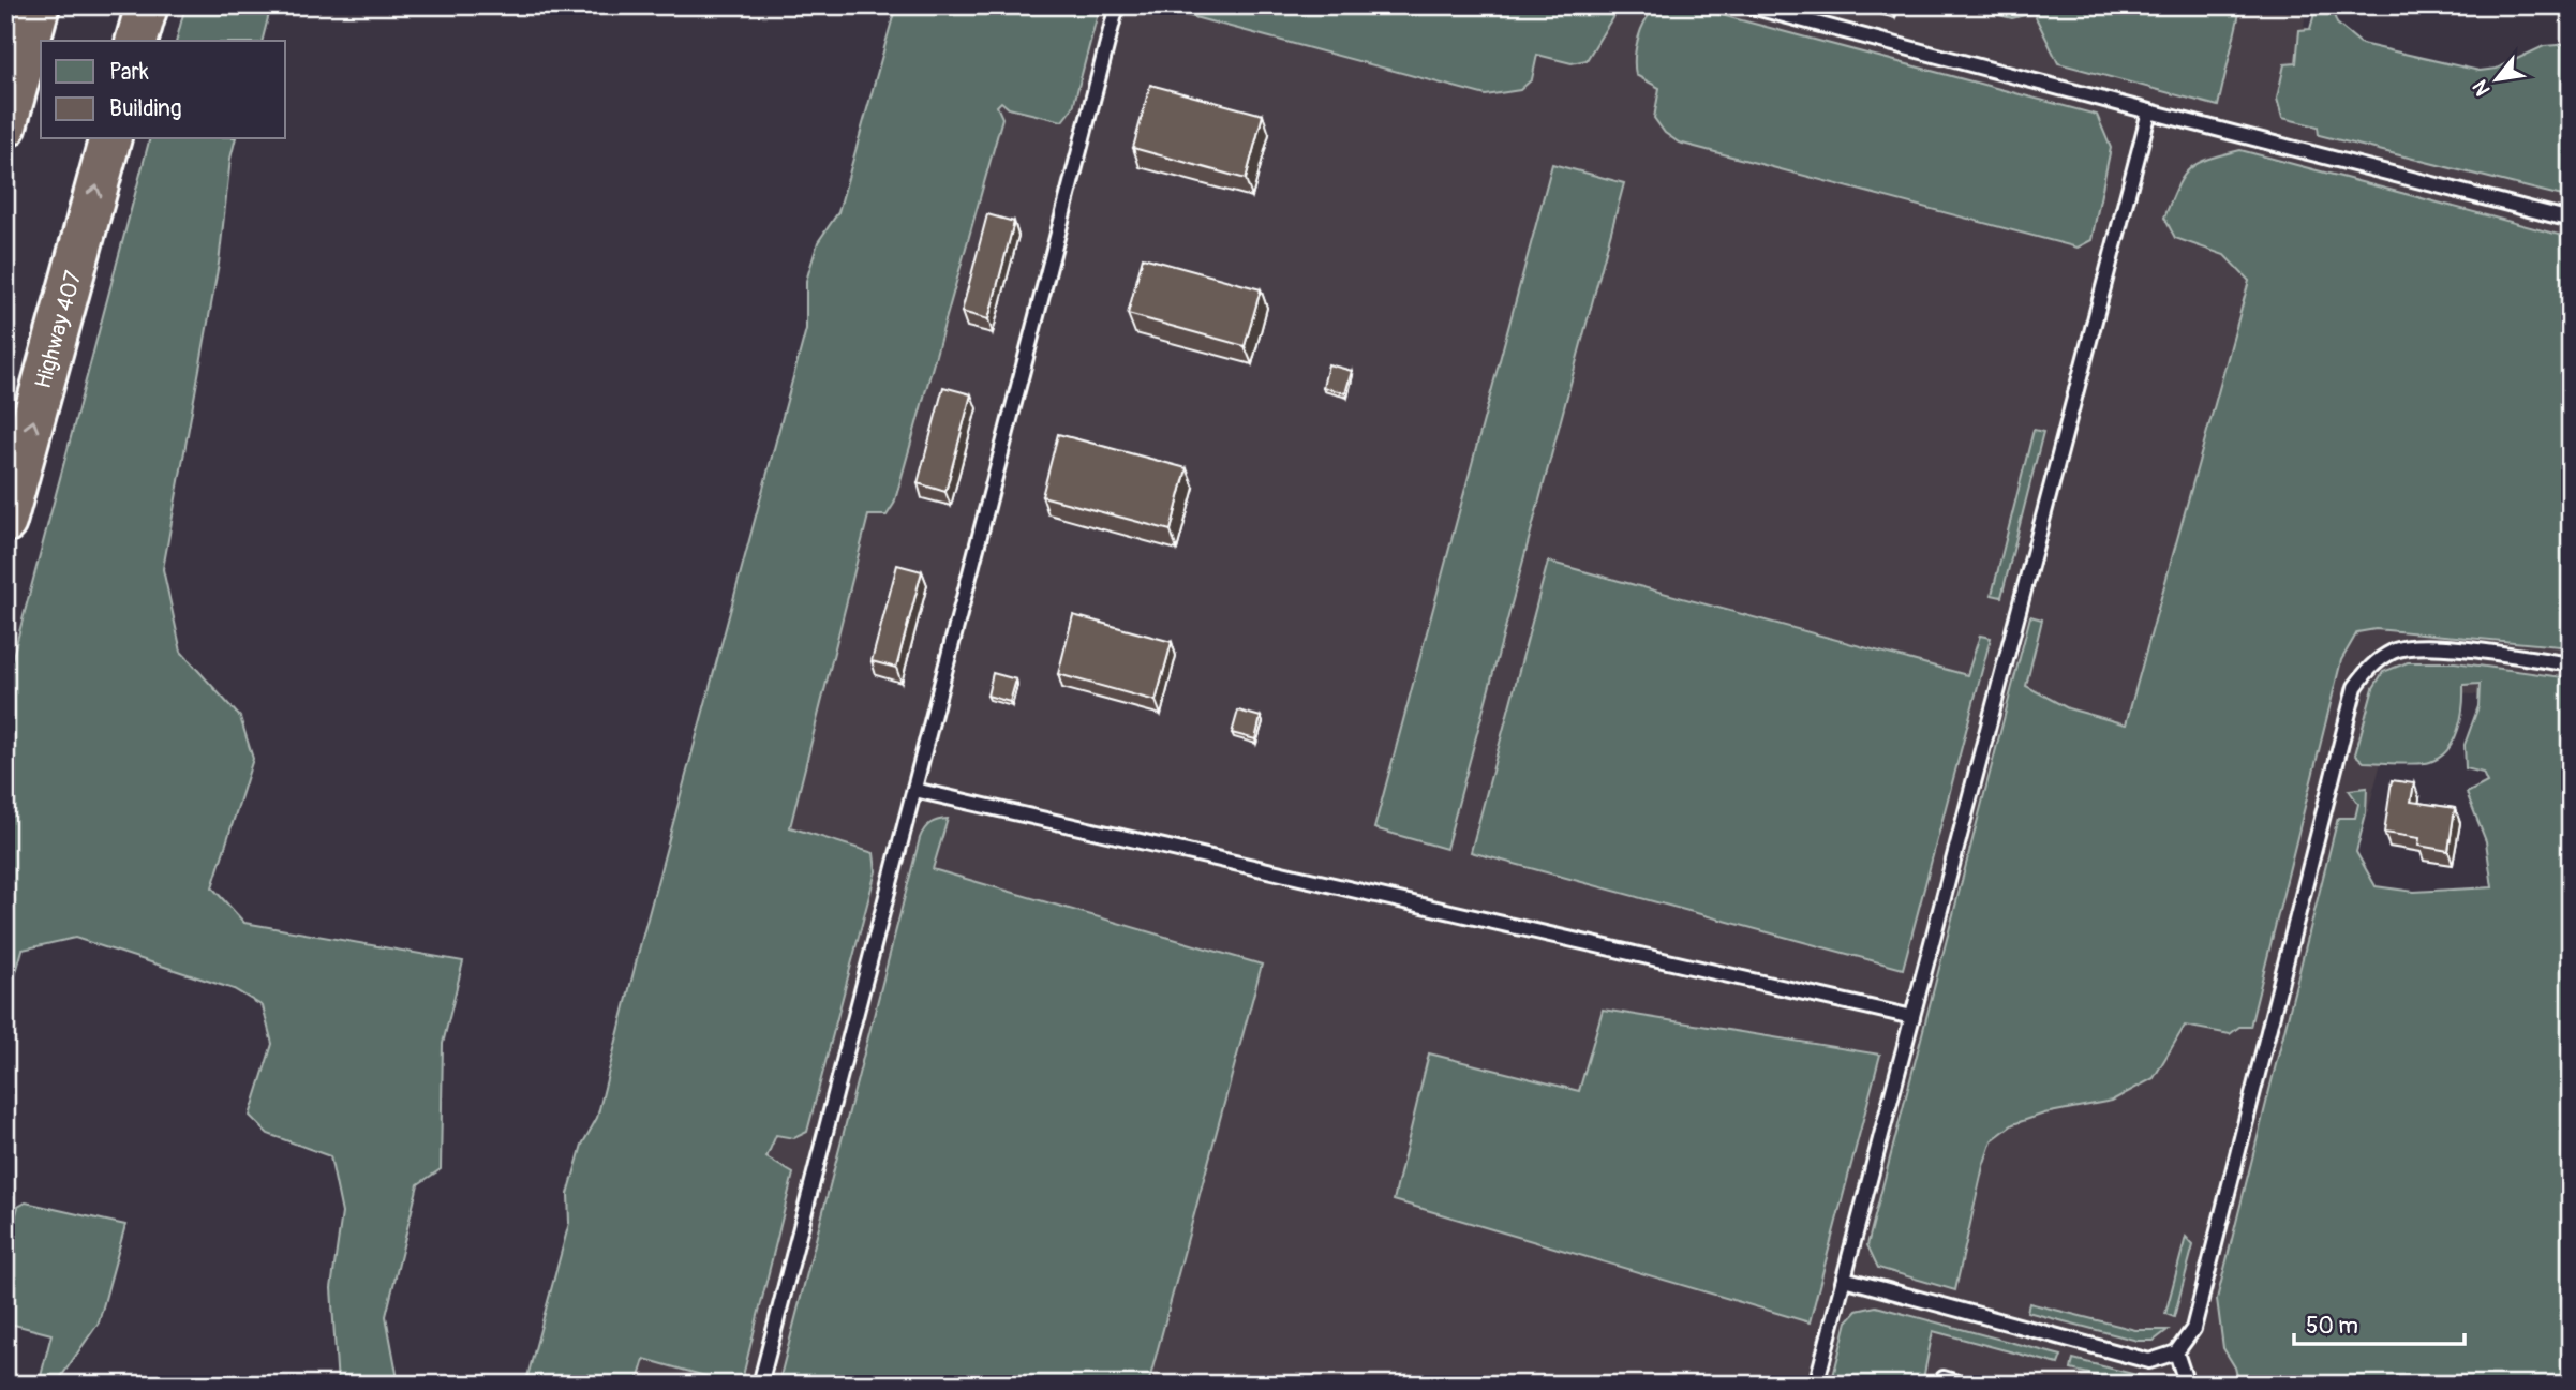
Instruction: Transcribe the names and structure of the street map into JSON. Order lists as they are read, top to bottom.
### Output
{
  "streets": {
    "highway": ["Highway 407"]
  },
  "one_way": ["Highway 407"],
  "legend": ["Park", "Building"],
  "scale_bar": "50 m",
  "north": "bottom left"
}
